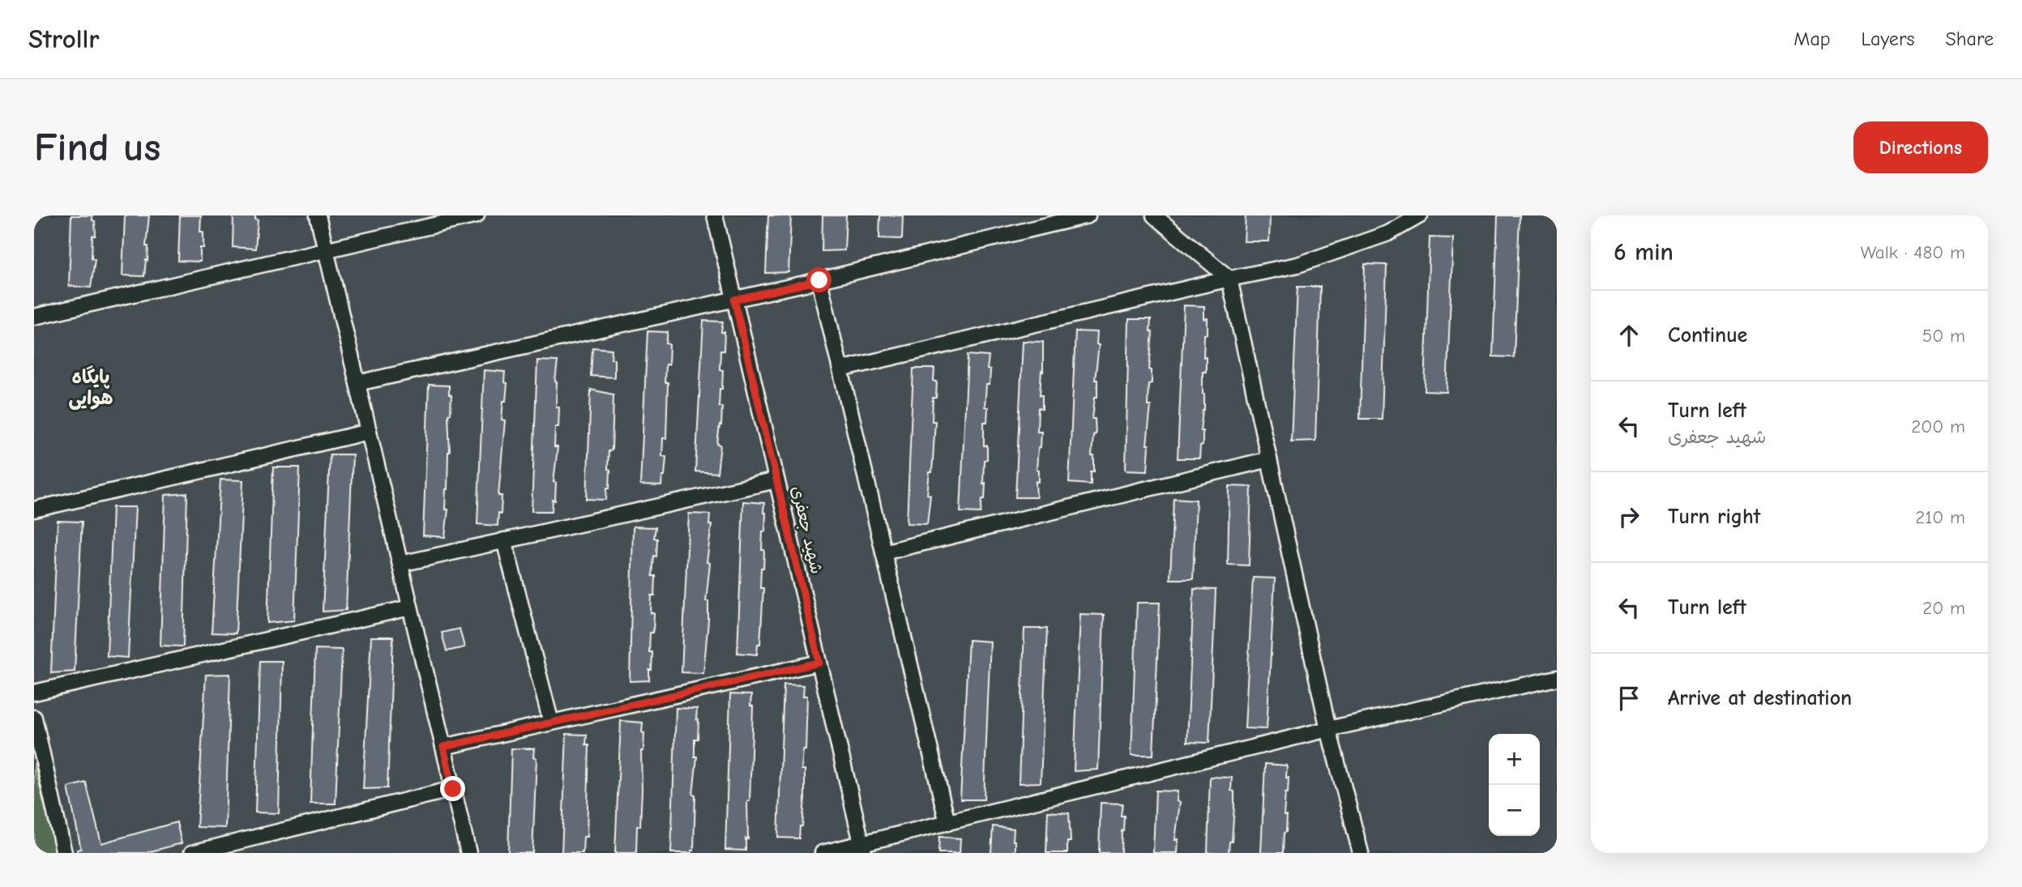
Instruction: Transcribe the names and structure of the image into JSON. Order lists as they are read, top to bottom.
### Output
{
  "streets": {
    "street": ["شهید جعفری"]
  },
  "districts": ["پایگاه هوایی"],
  "page": {
    "header": "Strollr",
    "nav": ["Map", "Layers", "Share"],
    "buttons": "Directions",
    "title": "Find us",
    "heading": ["6 min", "Walk · 480 m"],
    "list": [
      ["Continue", "50 m"],
      ["Turn left", "شهید جعفری", "200 m"],
      ["Turn right", "210 m"],
      ["Turn left", "20 m"],
      "Arrive at destination"
    ],
    "map_buttons": ["+", "−"]
  }
}
